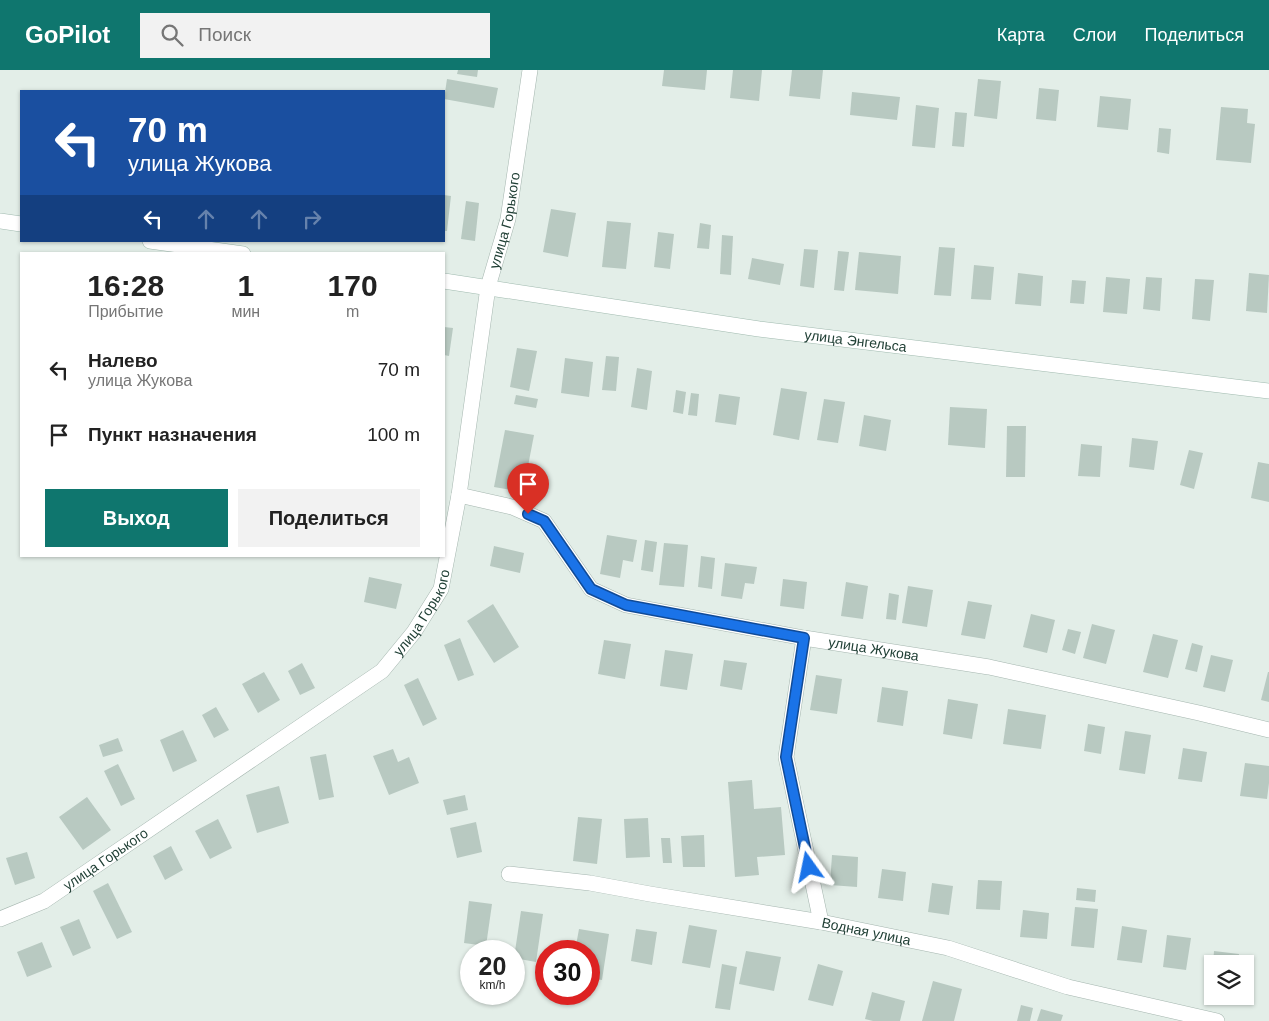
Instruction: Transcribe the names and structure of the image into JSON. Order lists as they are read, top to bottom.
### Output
{
  "streets": {
    "street": [
      "улица Горького",
      "улица Энгельса",
      "улица Жукова",
      "Водная улица"
    ]
  },
  "crossings": [
    ["улица Горького", "улица Энгельса"],
    ["улица Горького", "улица Жукова"]
  ],
  "page": {
    "header": "GoPilot",
    "search": "Поиск",
    "nav": ["Карта", "Слои", "Поделиться"],
    "turn": ["70 m", "улица Жукова"],
    "eta": [
      "16:28",
      "Прибытие",
      "1",
      "мин",
      "170",
      "m"
    ],
    "list": [
      {
        "name": "Налево",
        "note": "улица Жукова",
        "value": "70 m"
      },
      {
        "name": "Пункт назначения",
        "value": "100 m"
      }
    ],
    "buttons": ["Выход", "Поделиться"],
    "speed": "20 km/h",
    "limit": "30"
  }
}
